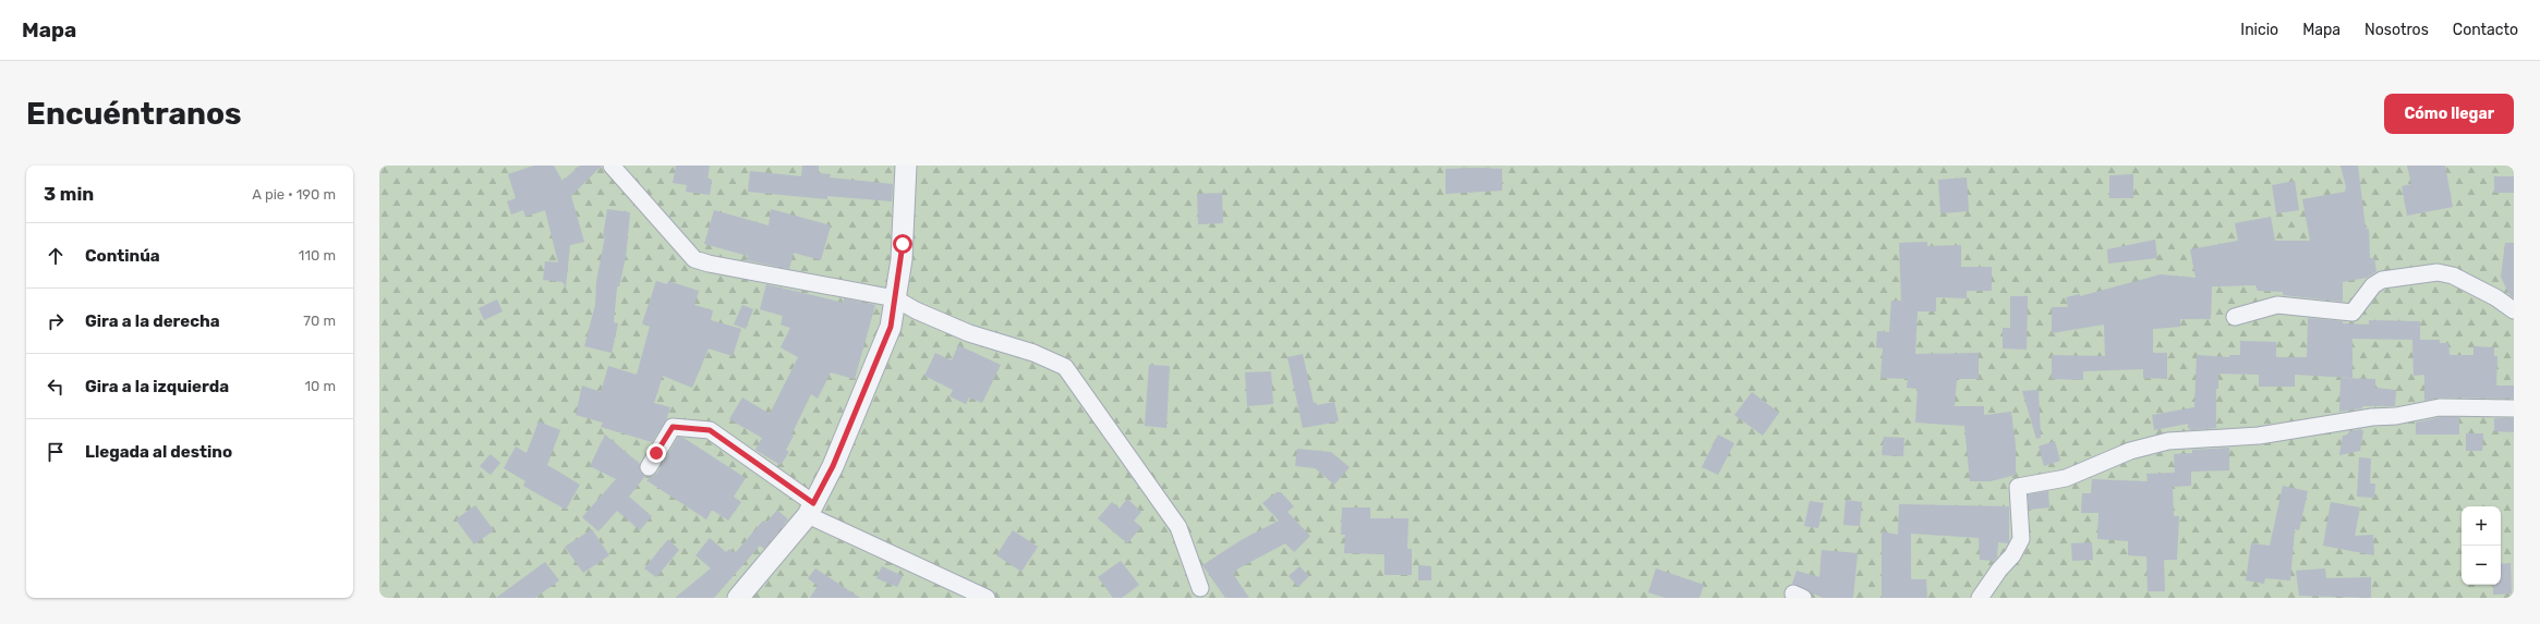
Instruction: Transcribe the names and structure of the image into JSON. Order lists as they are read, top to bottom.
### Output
{
  "page": {
    "header": "Mapa",
    "nav": [
      "Inicio",
      "Mapa",
      "Nosotros",
      "Contacto"
    ],
    "buttons": "Cómo llegar",
    "title": "Encuéntranos",
    "heading": ["3 min", "A pie · 190 m"],
    "list": [
      ["Continúa", "110 m"],
      ["Gira a la derecha", "70 m"],
      ["Gira a la izquierda", "10 m"],
      "Llegada al destino"
    ],
    "map_buttons": ["+", "−"]
  }
}
